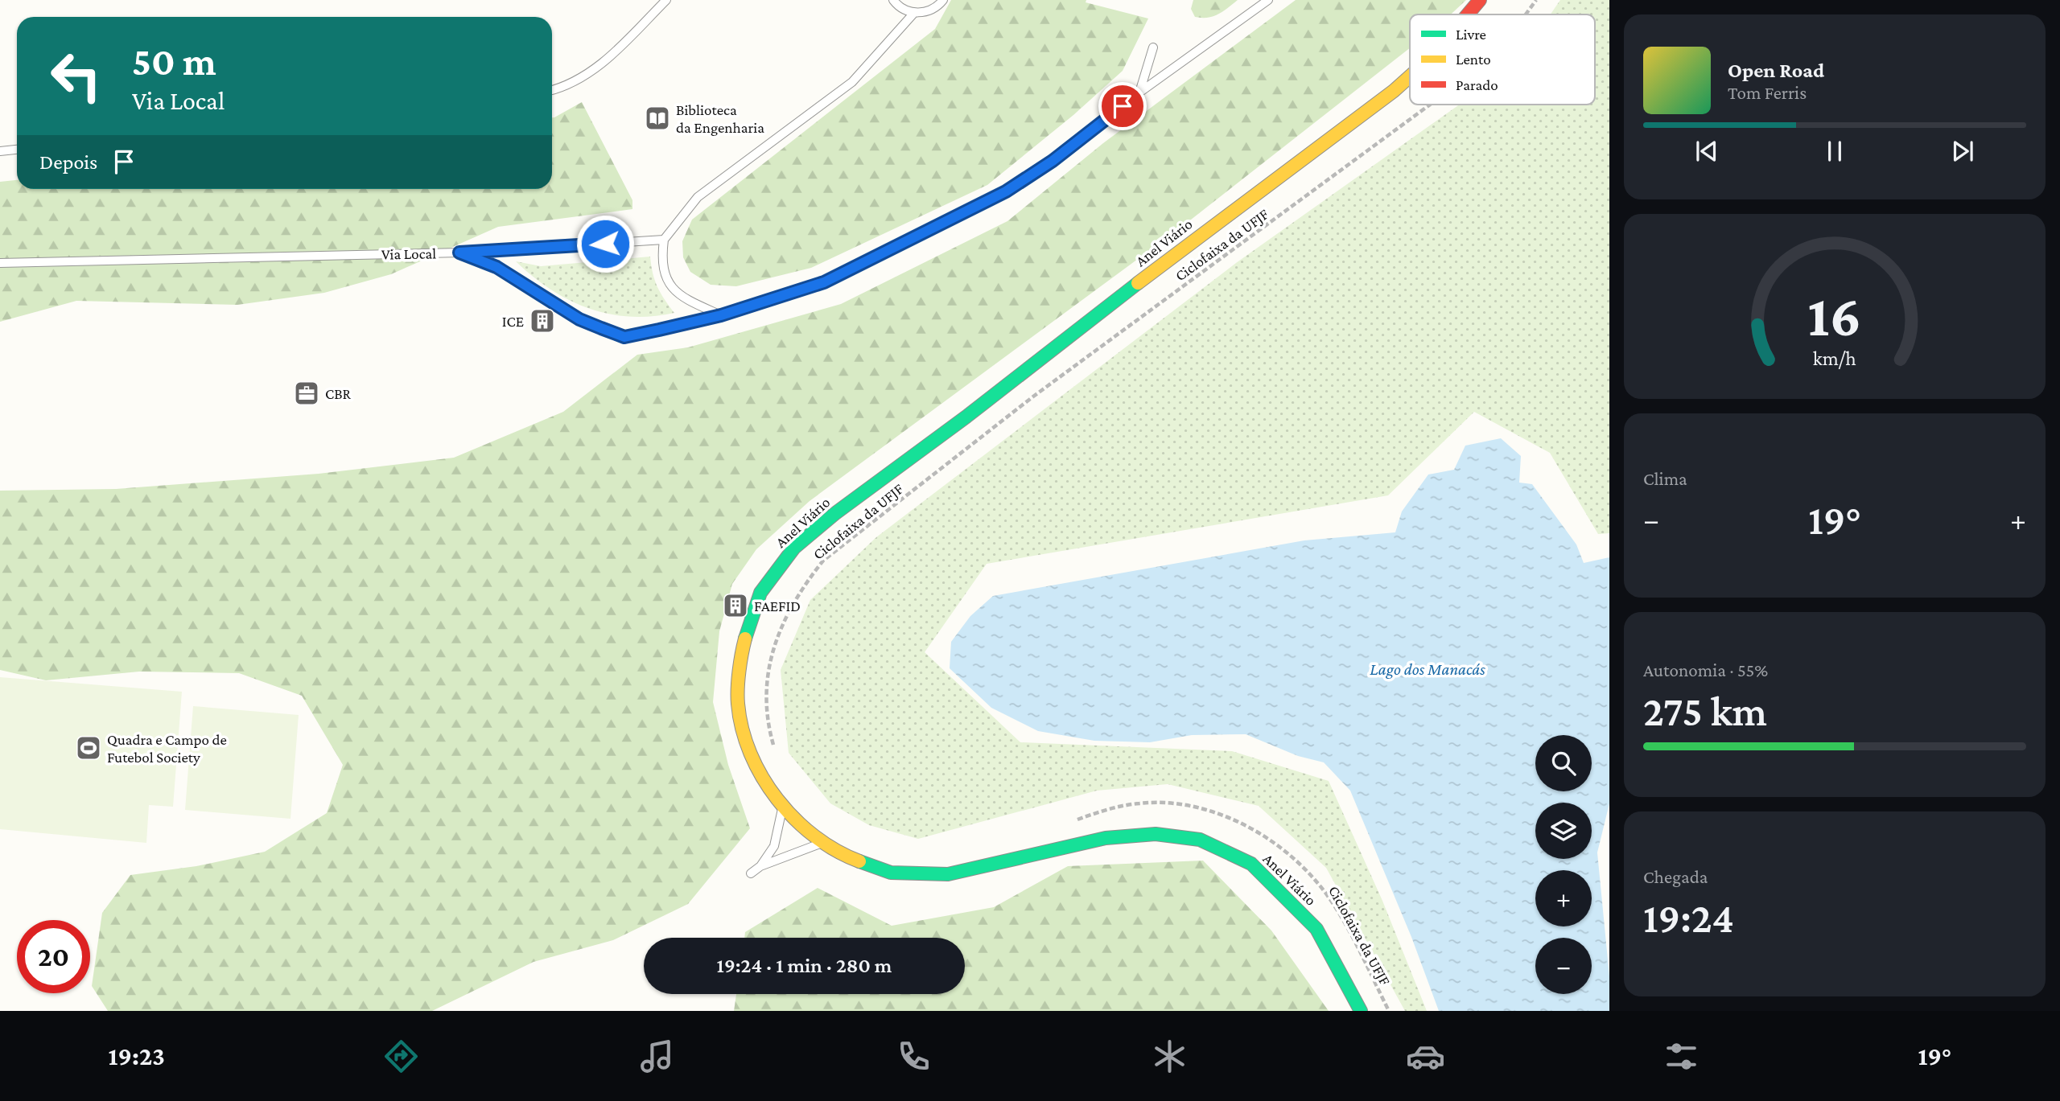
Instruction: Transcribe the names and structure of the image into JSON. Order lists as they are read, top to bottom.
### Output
{
  "streets": {
    "main road": ["Anel Viário"],
    "lane": ["Via Local"],
    "path": ["Ciclofaixa da UFJF"]
  },
  "water": ["Lago dos Manacás"],
  "places": {
    "library": ["Biblioteca da Engenharia"],
    "building": ["ICE", "FAEFID"],
    "office": ["CBR"],
    "sports": ["Quadra e Campo de Futebol Society"]
  },
  "legend": ["Livre", "Lento", "Parado"],
  "page": {
    "turn": ["50 m", "Via Local"],
    "song": ["Open Road", "Tom Ferris"],
    "then": "Depois",
    "tile": [
      "Clima",
      ["Autonomia · 55%", "275 km"],
      ["Chegada", "19:24"]
    ],
    "heat": ["−", "19°", "+"],
    "map_buttons": ["+", "−"],
    "limit": "20",
    "trip": "19:24 · 1 min · 280 m",
    "tabs": ["19:23", "19°"],
    "gauge": ["16", "km/h"]
  }
}
